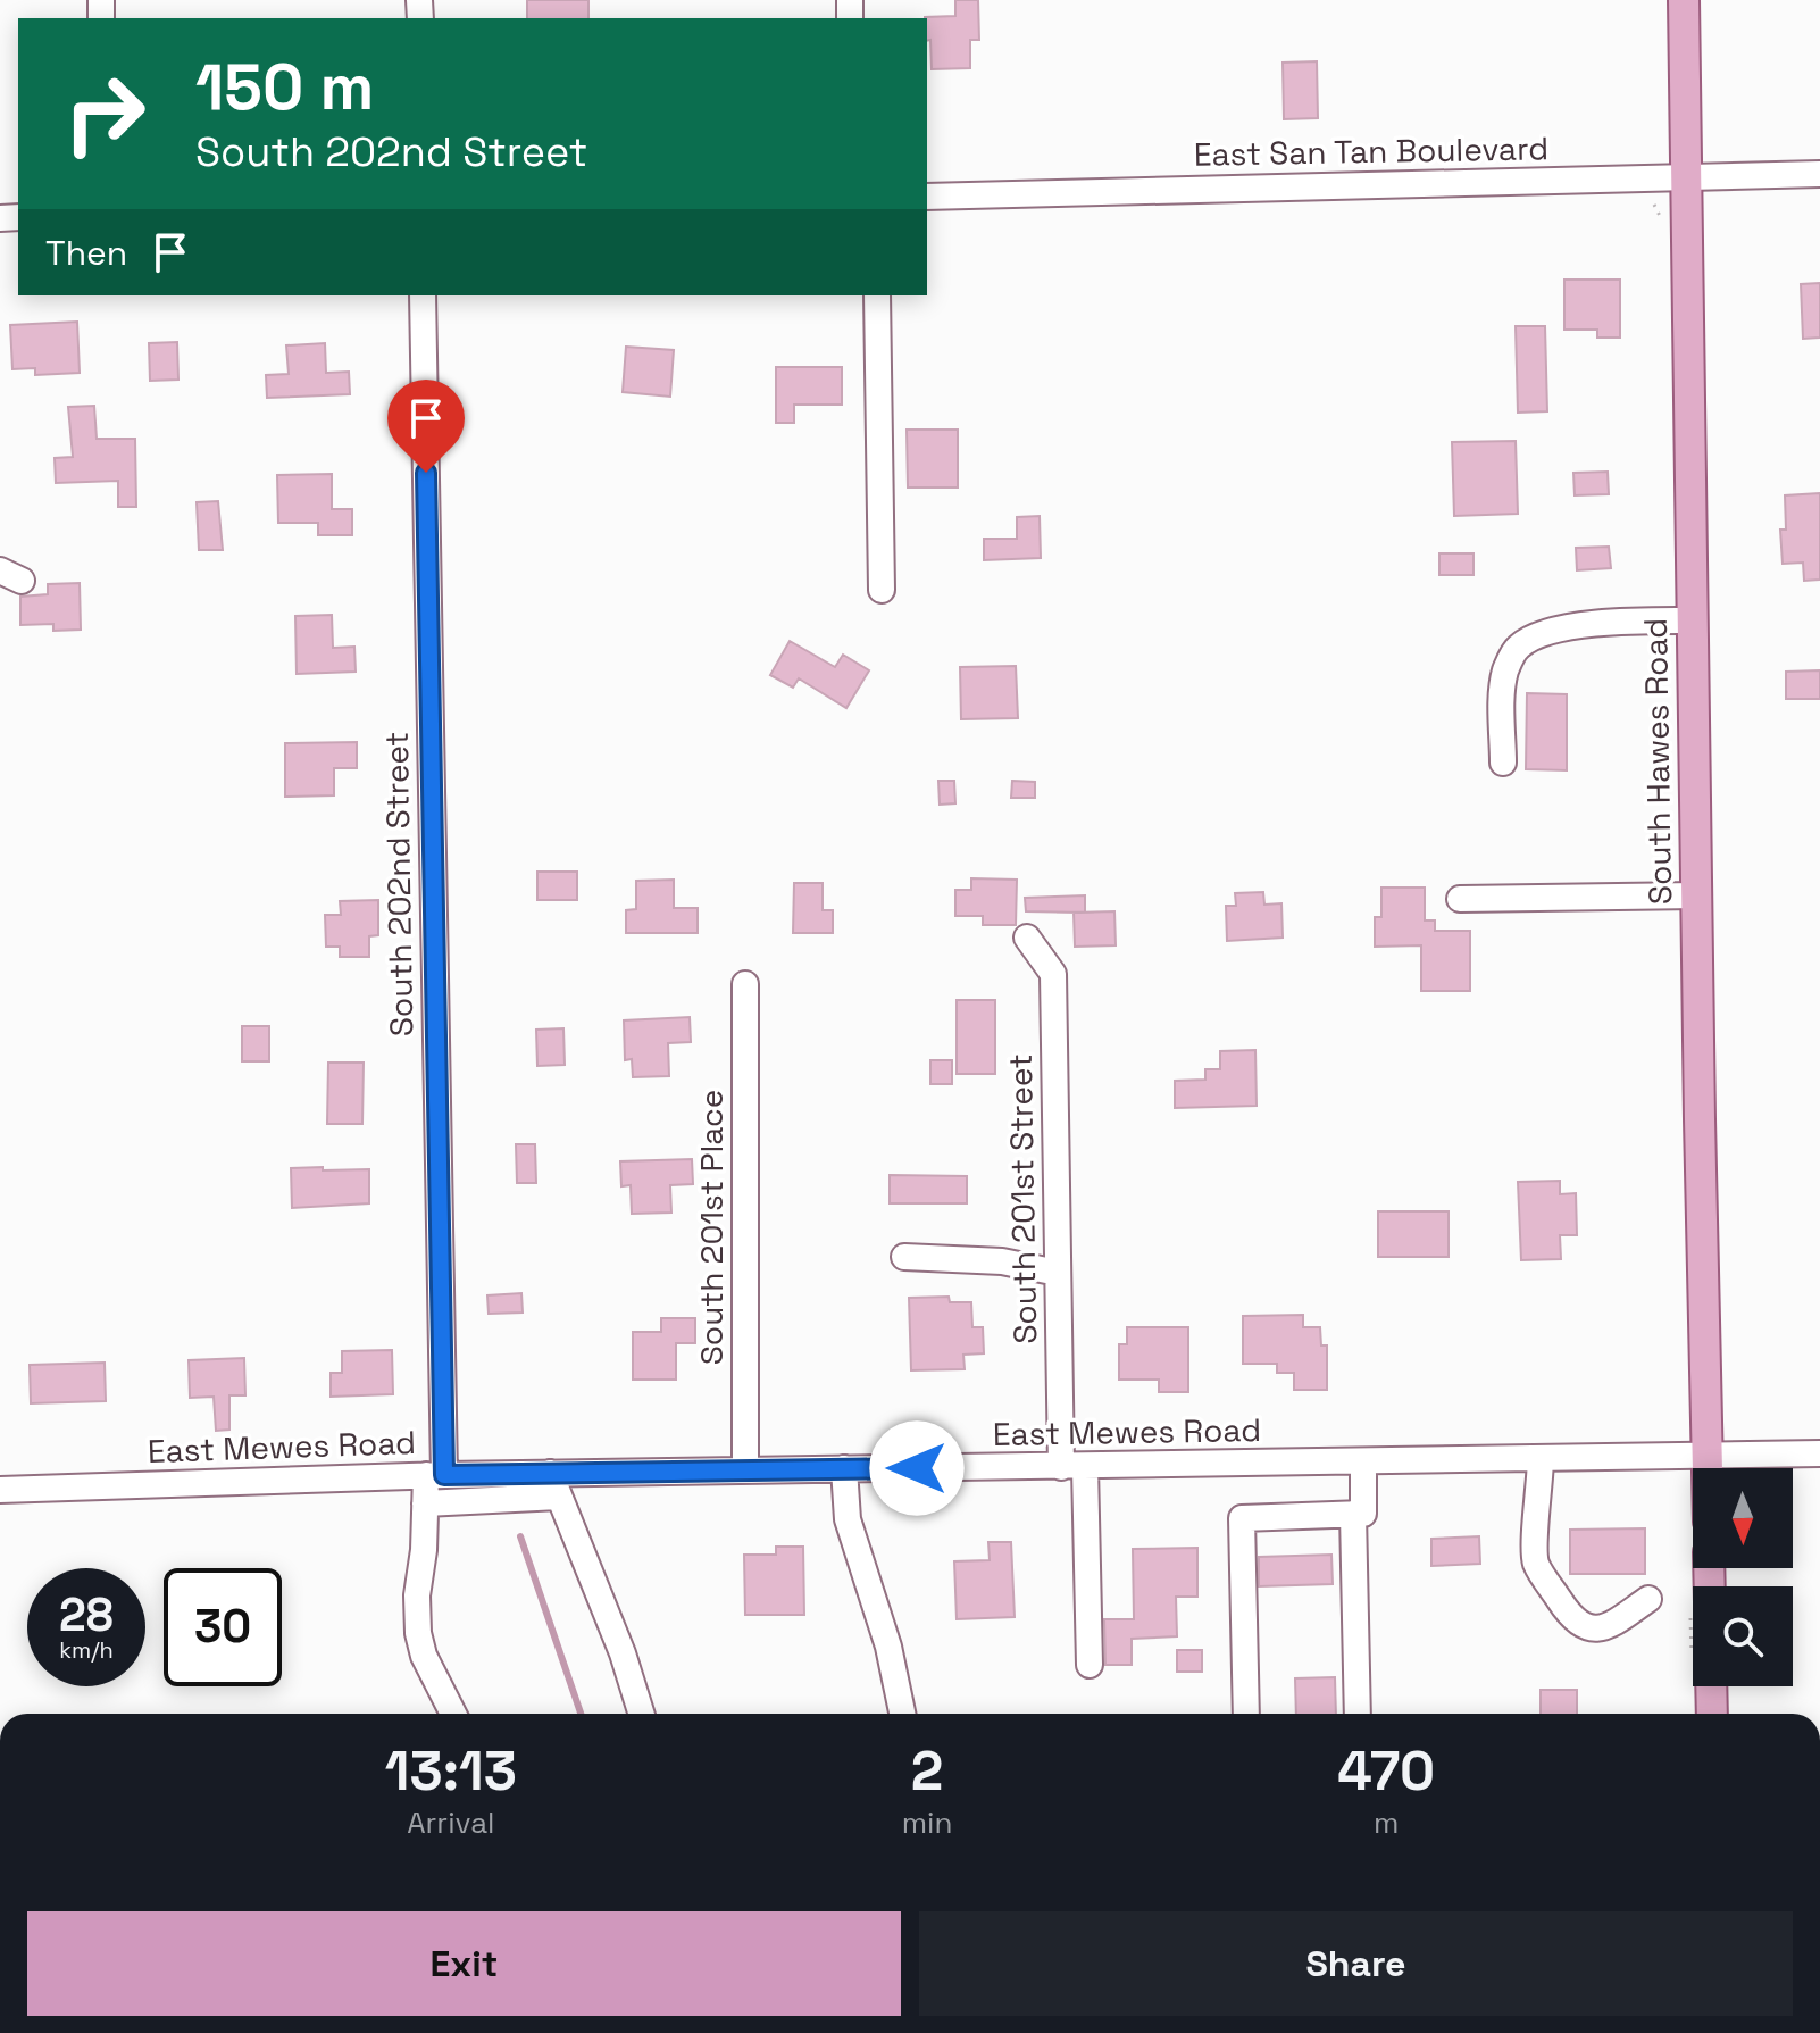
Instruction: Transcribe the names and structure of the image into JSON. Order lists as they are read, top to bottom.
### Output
{
  "streets": {
    "main road": ["South Hawes Road"],
    "street": [
      "East San Tan Boulevard",
      "South 202nd Street",
      "South 201st Street",
      "South 201st Place",
      "East Mewes Road"
    ]
  },
  "crossings": [
    ["East San Tan Boulevard", "South Hawes Road"],
    ["South Hawes Road", "East Mewes Road"],
    ["South 202nd Street", "East Mewes Road"],
    ["South 201st Street", "East Mewes Road"],
    ["South 201st Place", "East Mewes Road"]
  ],
  "north": "bottom",
  "page": {
    "turn": ["150 m", "South 202nd Street"],
    "then": "Then",
    "speed": "28 km/h",
    "limit": "30",
    "eta": [
      "13:13",
      "Arrival",
      "2",
      "min",
      "470",
      "m"
    ],
    "buttons": ["Exit", "Share"]
  }
}
